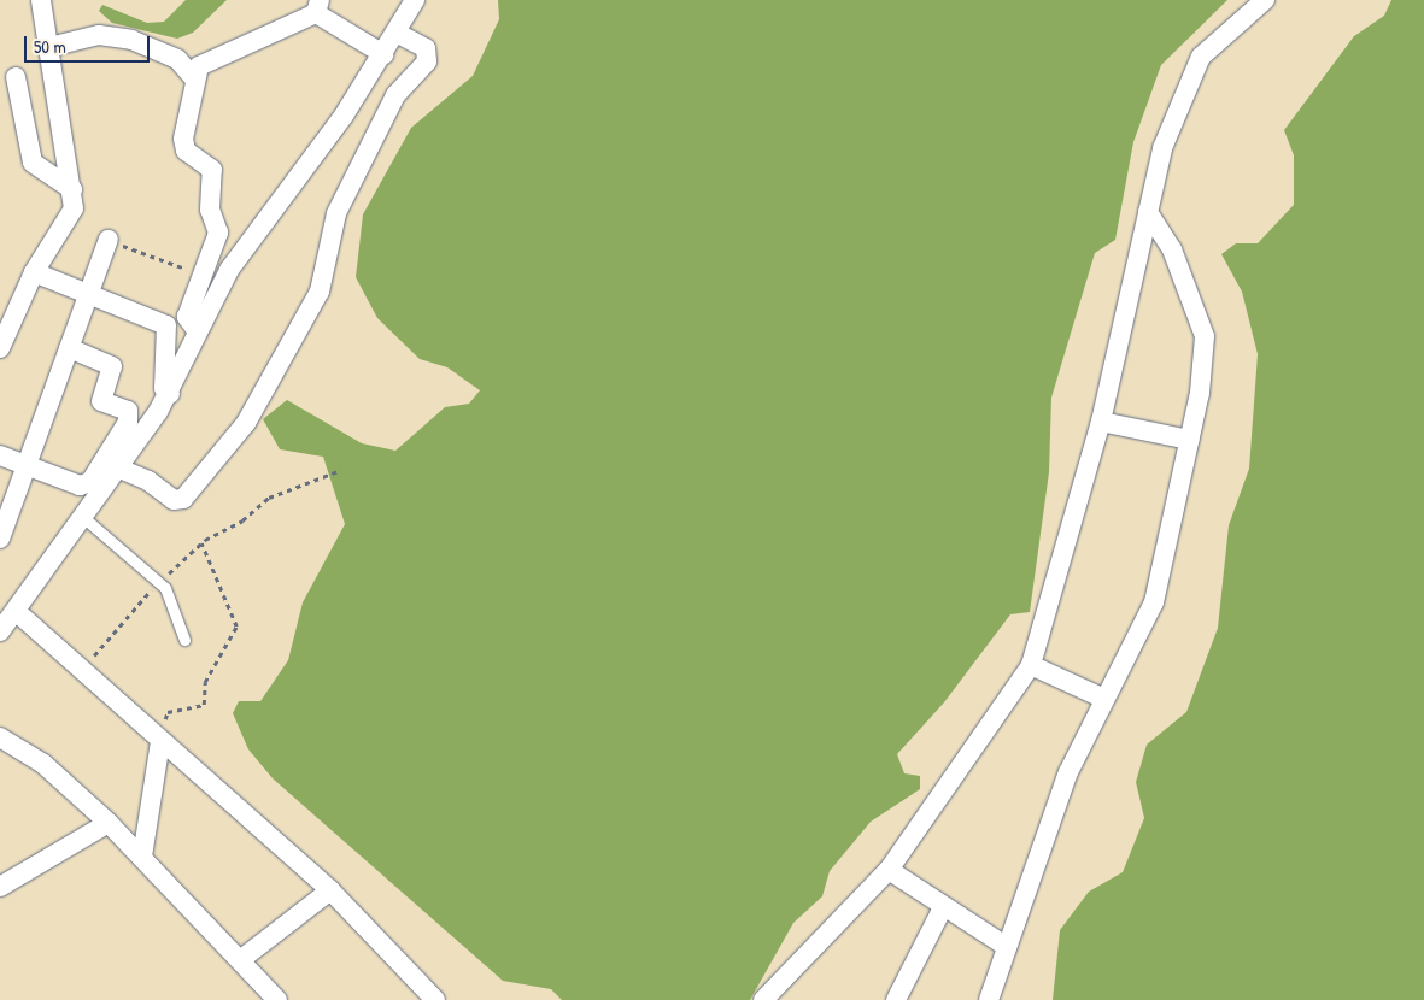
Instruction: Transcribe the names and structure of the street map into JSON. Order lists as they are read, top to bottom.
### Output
{
  "scale_bar": "50 m"
}
